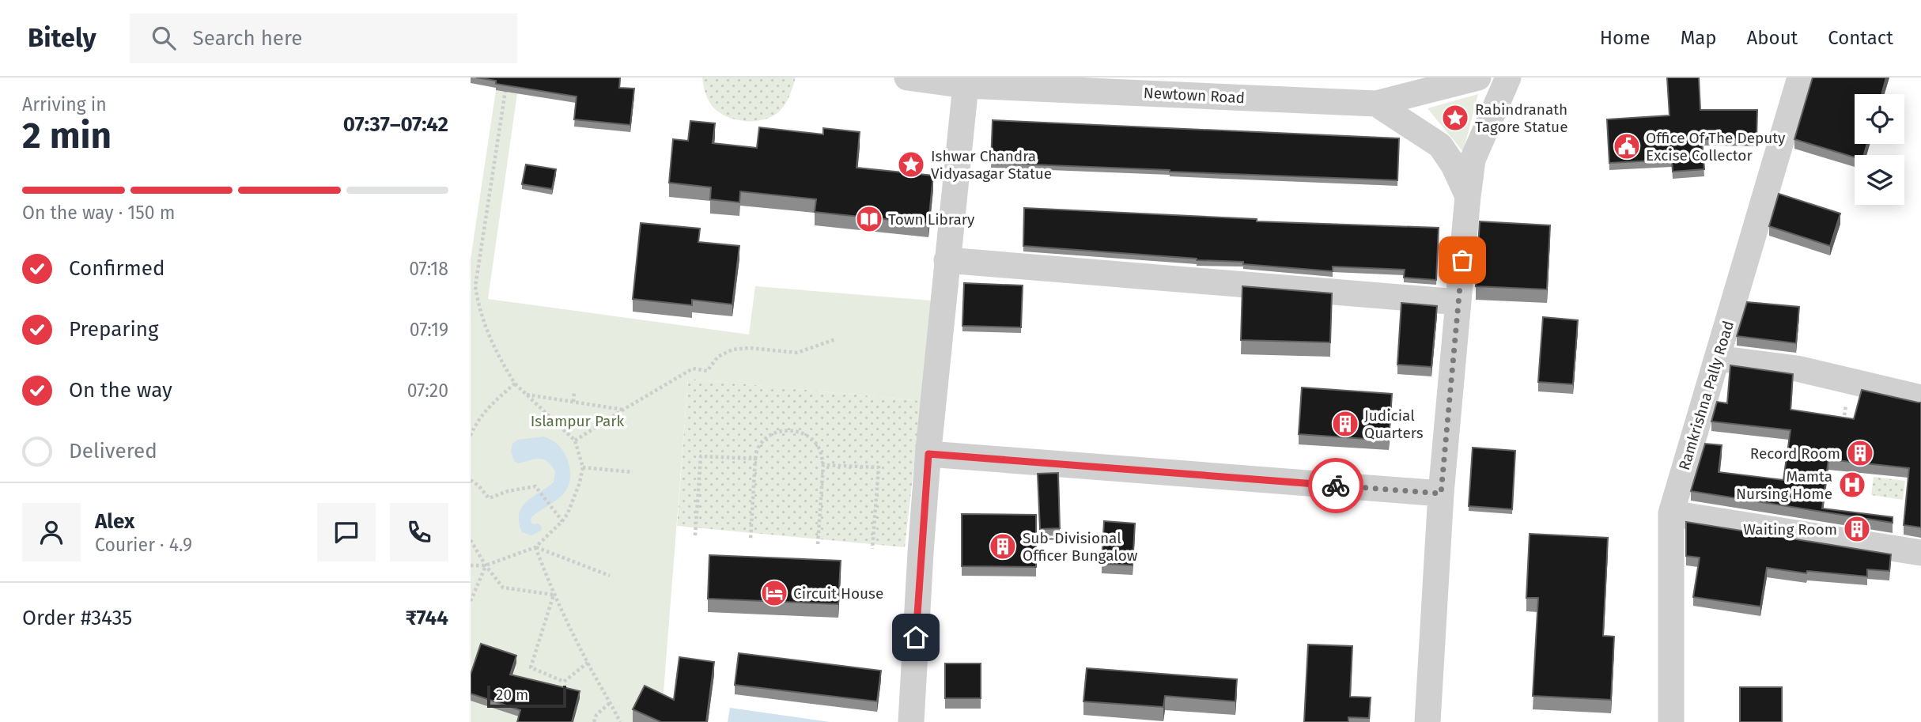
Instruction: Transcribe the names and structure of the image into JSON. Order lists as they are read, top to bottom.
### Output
{
  "streets": {
    "street": ["Newtown Road", "Ramkrishna Pally Road"]
  },
  "parks": ["Islampur Park"],
  "places": {
    "place": ["Rabindranath Tagore Statue", "Ishwar Chandra Vidyasagar Statue"],
    "public building": ["Office Of The Deputy Excise Collector"],
    "library": ["Town Library"],
    "building": [
      "Judicial Quarters",
      "Record Room",
      "Waiting Room",
      "Sub-Divisional Officer Bungalow"
    ],
    "hospital": ["Mamta Nursing Home"],
    "hotel": ["Circuit House"]
  },
  "scale_bar": "20 m",
  "page": {
    "header": "Bitely",
    "search": "Search here",
    "nav": [
      "Home",
      "Map",
      "About",
      "Contact"
    ],
    "heading": ["2 min", "Arriving in", "07:37–07:42"],
    "panel": [
      "Alex",
      "Courier · 4.9",
      "Order #3435",
      "₹744"
    ],
    "bar": "On the way · 150 m",
    "list": [
      ["Confirmed", "07:18"],
      ["Preparing", "07:19"],
      ["On the way", "07:20"],
      "Delivered"
    ],
    "scale": "20 m"
  }
}
